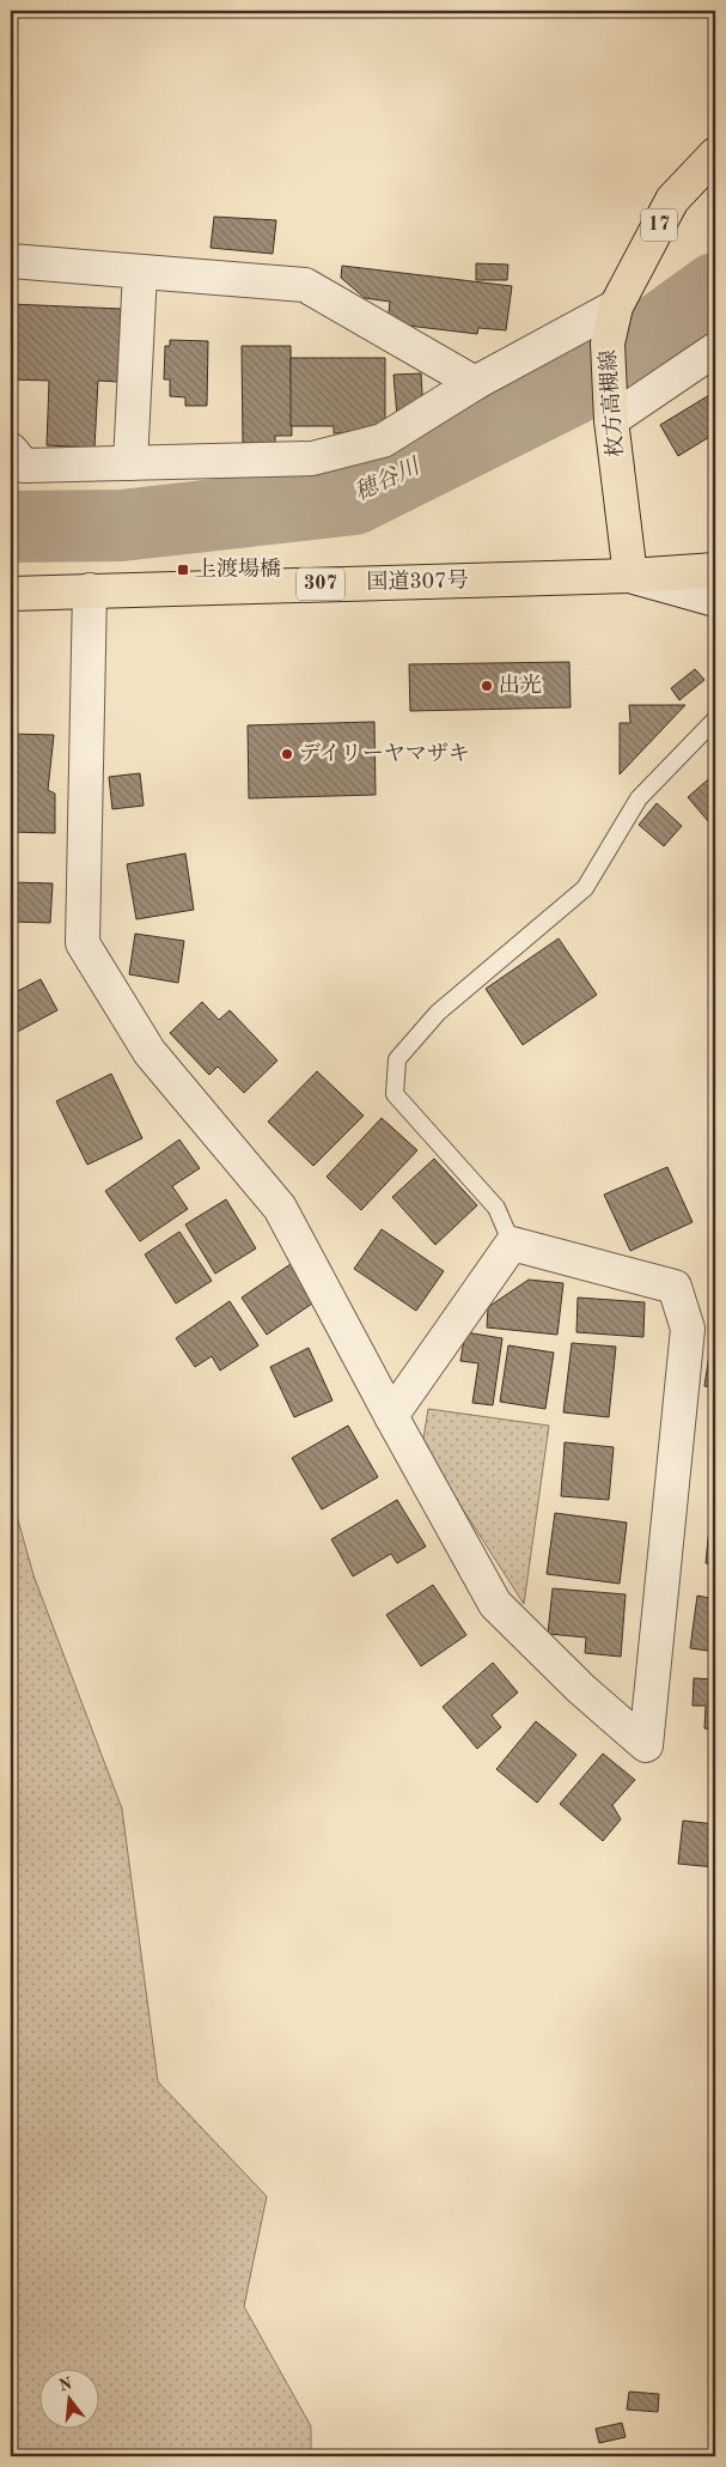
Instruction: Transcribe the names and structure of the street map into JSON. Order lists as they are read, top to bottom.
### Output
{
  "streets": {
    "main road": [
      "17",
      "枚方高槻線",
      "国道307号",
      "307"
    ]
  },
  "crossings": [
    ["枚方高槻線", "国道307号"]
  ],
  "water": ["穂谷川"],
  "places": {
    "transit": ["上渡場橋"],
    "other": ["出光", "デイリーヤマザキ"]
  },
  "north": "top"
}
